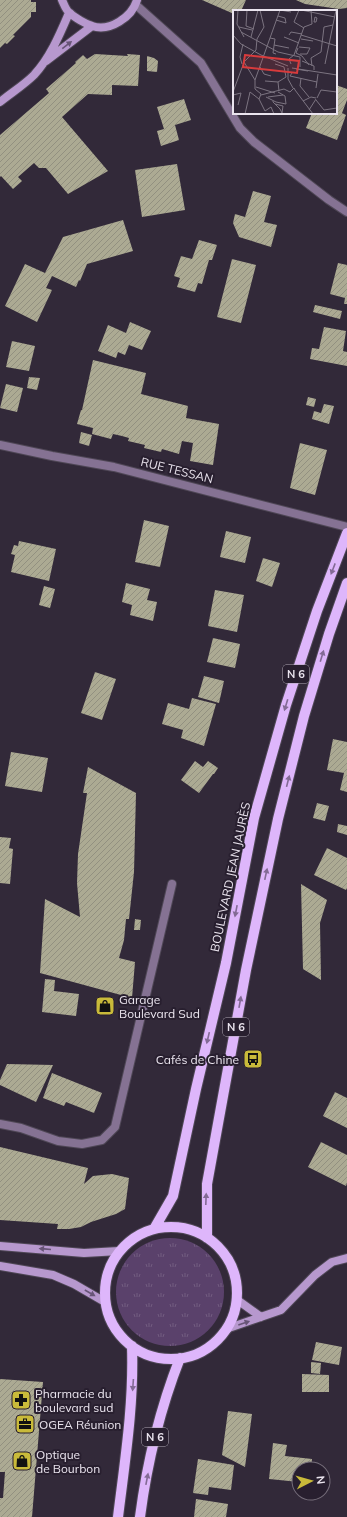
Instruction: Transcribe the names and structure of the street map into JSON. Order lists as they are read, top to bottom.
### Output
{
  "streets": {
    "main road": ["N 6", "BOULEVARD JEAN JAURÈS"],
    "street": ["RUE TESSAN"]
  },
  "crossings": [
    ["N 6", "BOULEVARD JEAN JAURÈS"]
  ],
  "places": {
    "shop": ["Garage Boulevard Sud", "Optique de Bourbon"],
    "bus stop": ["Cafés de Chine"],
    "pharmacy": ["Pharmacie du boulevard sud"],
    "office": ["OGEA Réunion"]
  },
  "north": "right"
}
